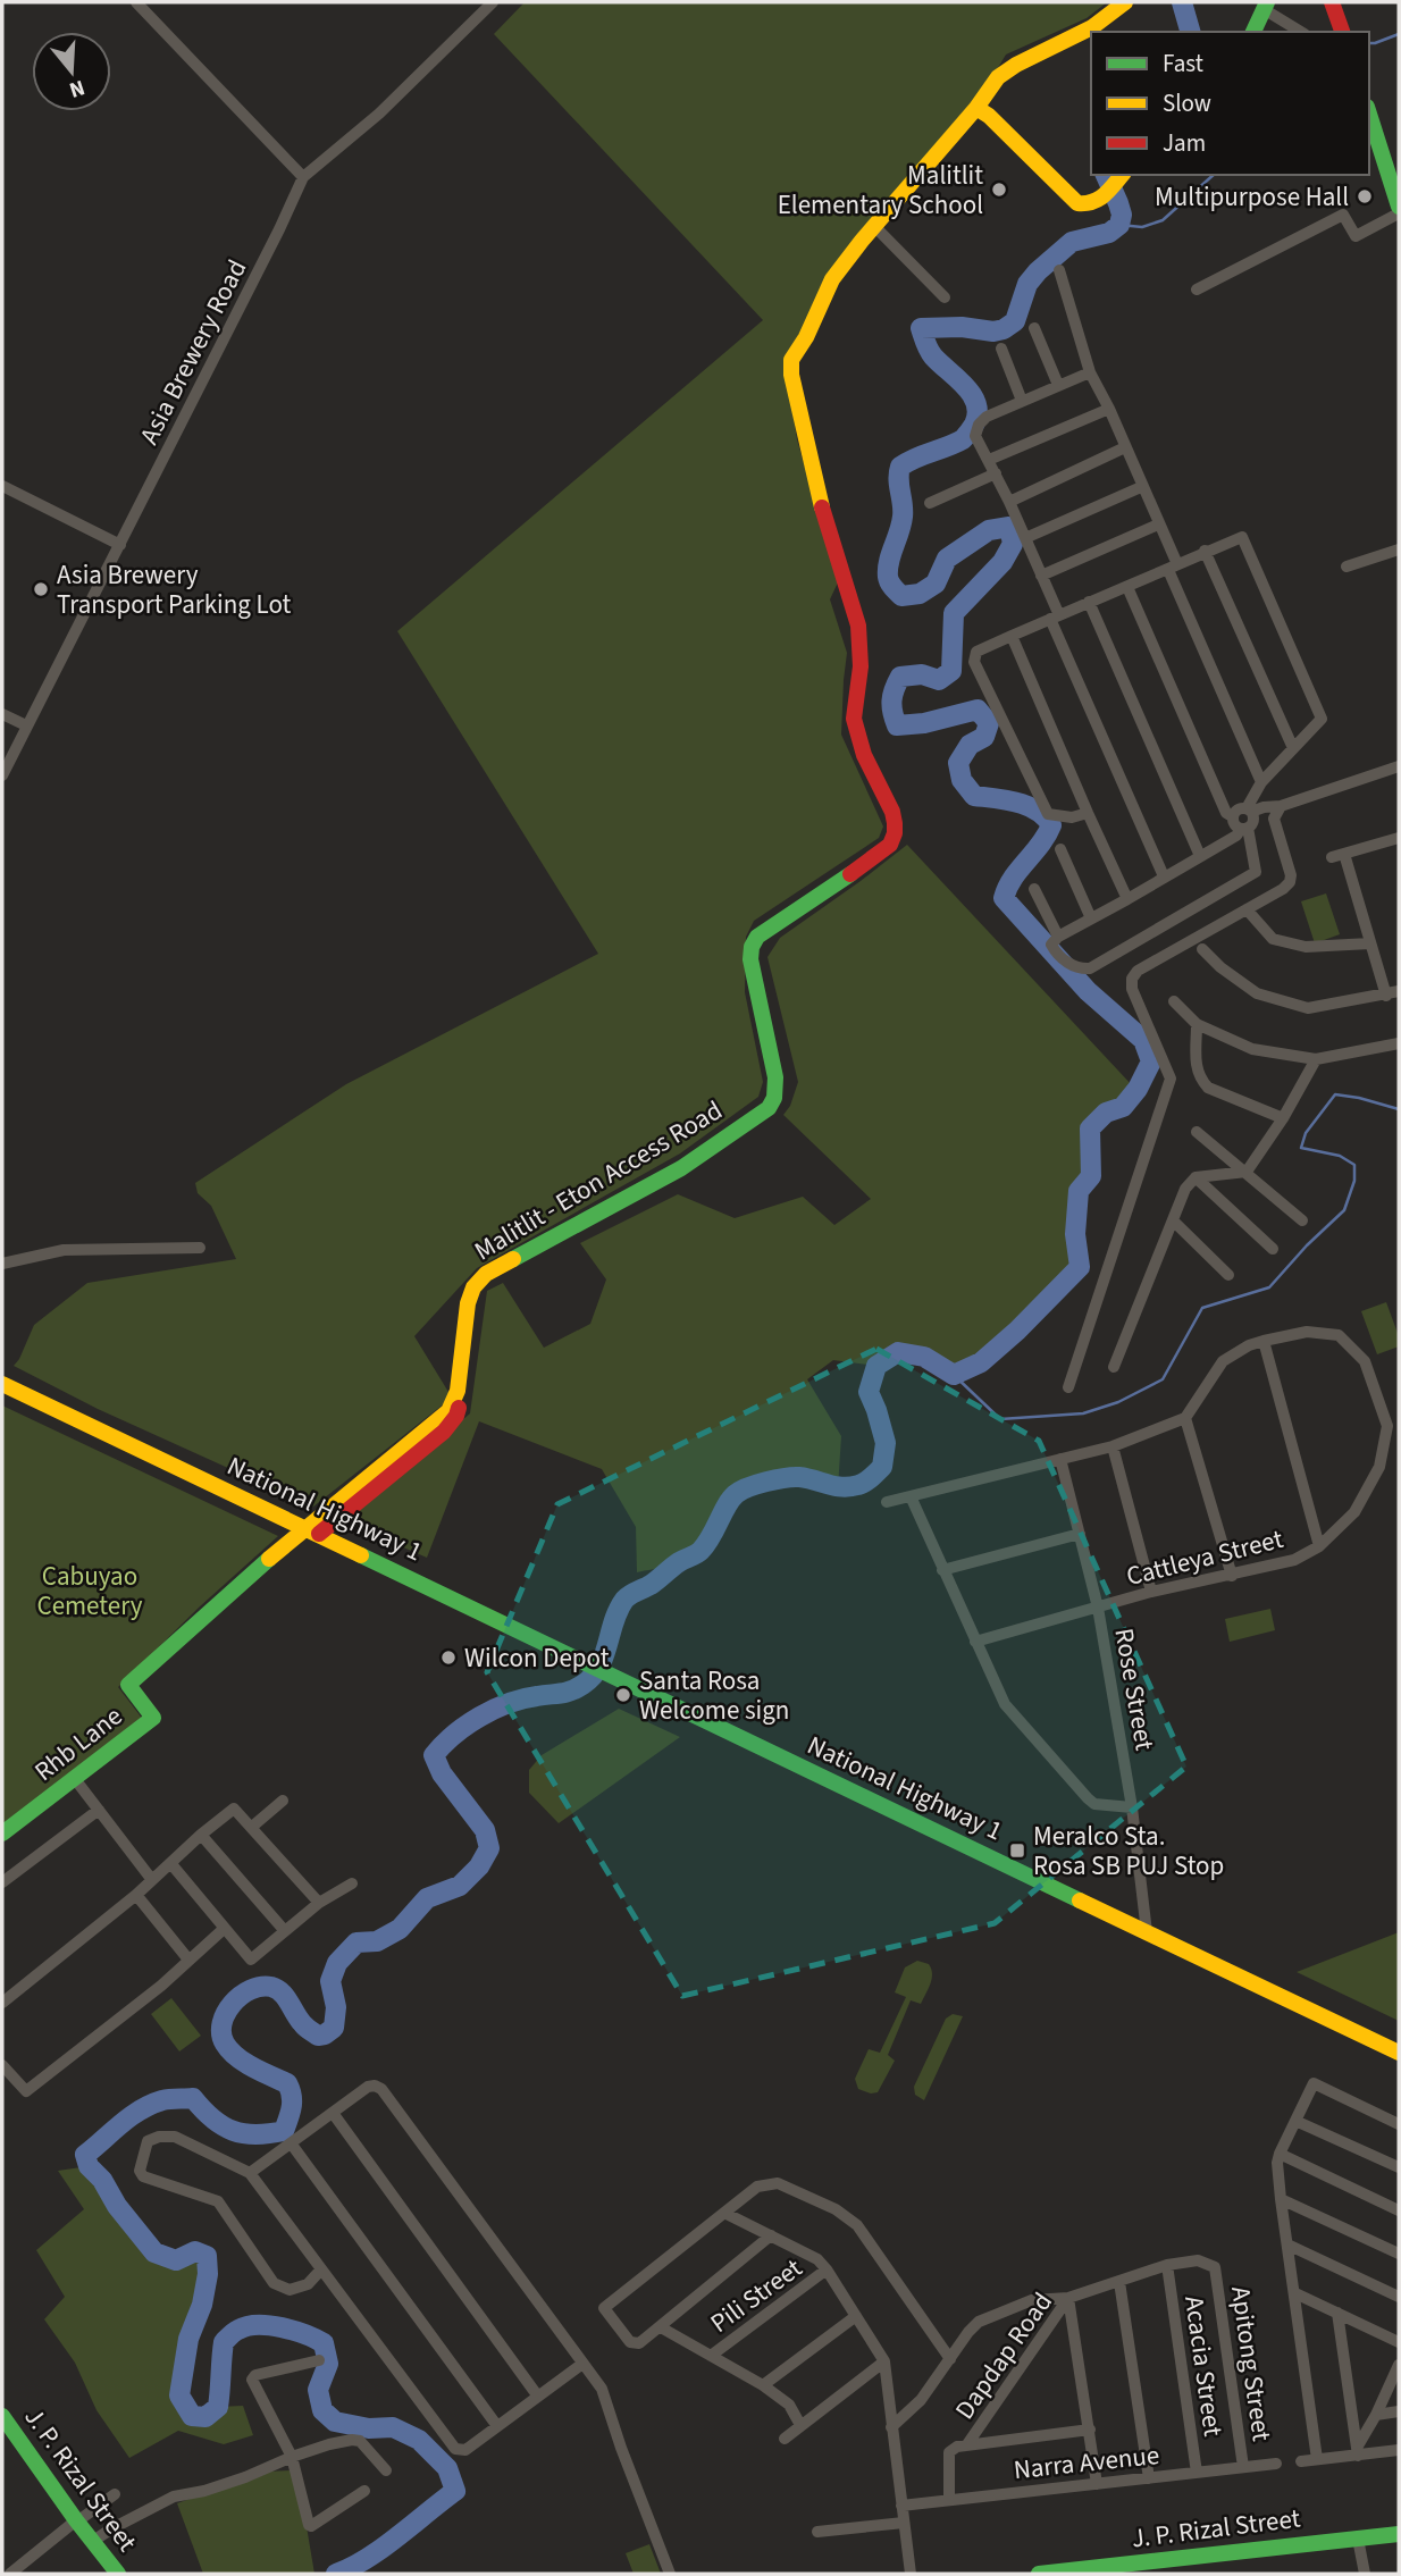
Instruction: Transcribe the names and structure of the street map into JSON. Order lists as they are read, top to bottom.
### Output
{
  "streets": {
    "main road": [
      "Malitlit - Eton Access Road",
      "National Highway 1",
      "Rhb Lane",
      "J. P. Rizal Street"
    ],
    "street": [
      "Asia Brewery Road",
      "Cattleya Street",
      "Rose Street",
      "Pili Street",
      "Dapdap Road",
      "Apitong Street",
      "Acacia Street",
      "Narra Avenue"
    ]
  },
  "crossings": [
    ["Malitlit - Eton Access Road", "National Highway 1"],
    ["Malitlit - Eton Access Road", "Rhb Lane"],
    ["National Highway 1", "Rose Street"],
    ["National Highway 1", "Rhb Lane"],
    ["Cattleya Street", "Rose Street"],
    ["Dapdap Road", "Apitong Street"],
    ["Dapdap Road", "Acacia Street"],
    ["Dapdap Road", "Narra Avenue"],
    ["Apitong Street", "Narra Avenue"],
    ["Acacia Street", "Narra Avenue"]
  ],
  "parks": ["Cabuyao Cemetery"],
  "places": {
    "other": [
      "Malitlit Elementary School",
      "Multipurpose Hall",
      "Asia Brewery Transport Parking Lot",
      "Wilcon Depot",
      "Santa Rosa Welcome sign"
    ],
    "transit": ["Meralco Sta. Rosa SB PUJ Stop"]
  },
  "legend": ["Fast", "Slow", "Jam"],
  "north": "bottom"
}
